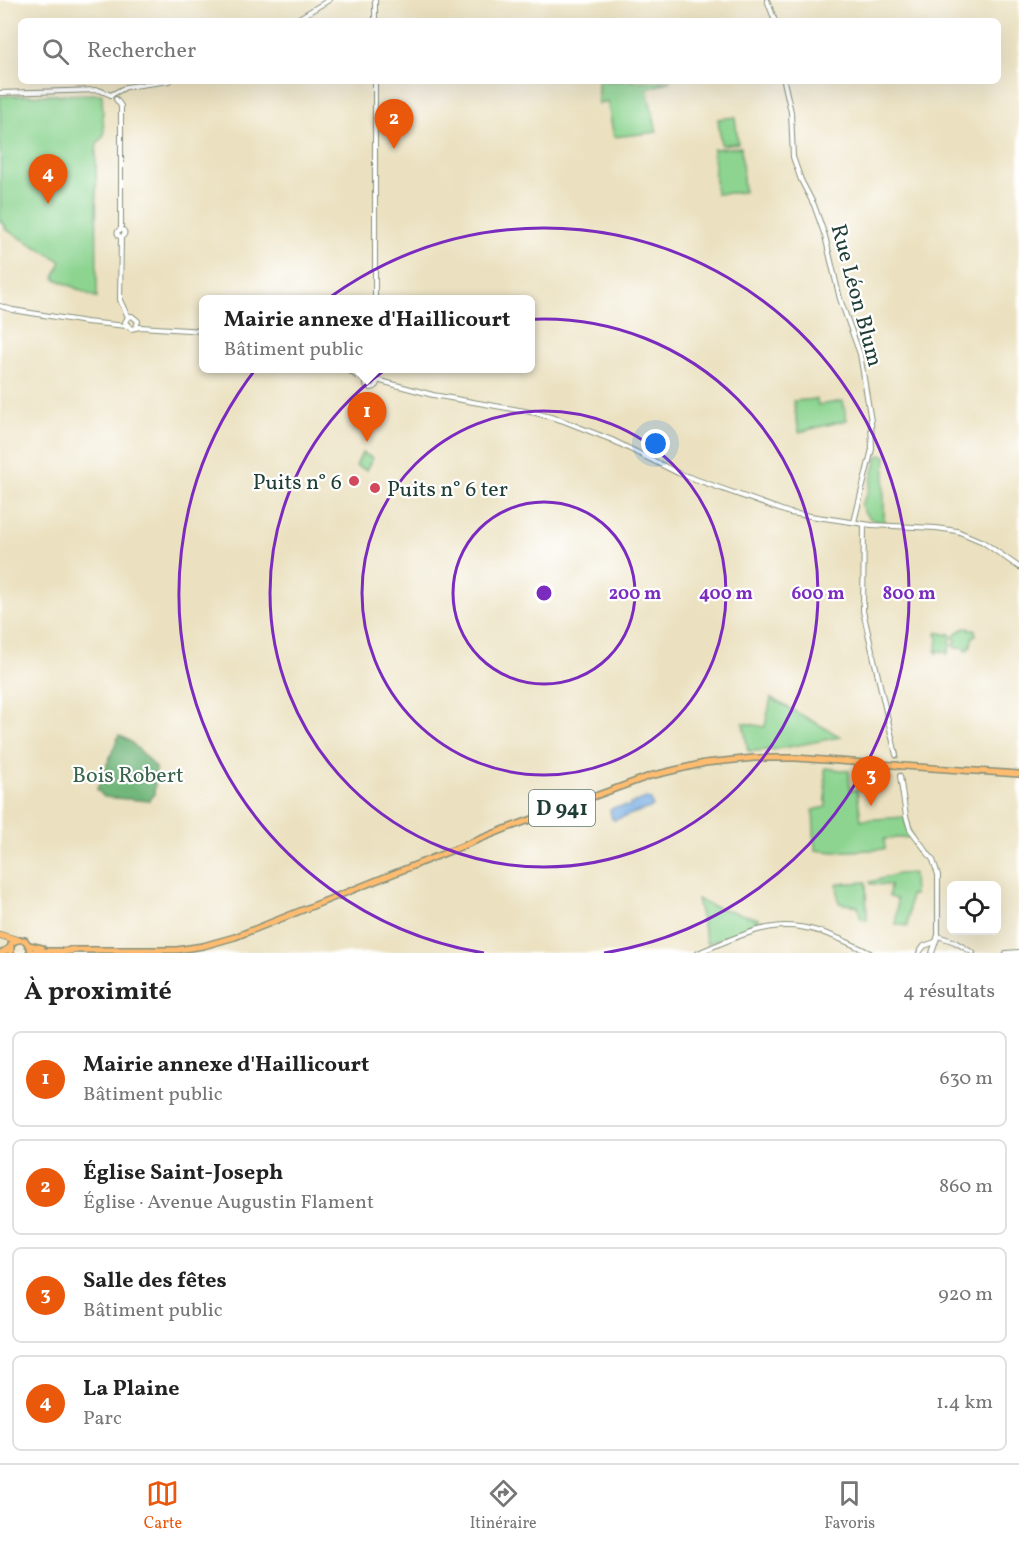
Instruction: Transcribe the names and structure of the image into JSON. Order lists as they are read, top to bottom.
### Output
{
  "streets": {
    "main road": ["D 941"],
    "street": ["Rue Léon Blum"]
  },
  "parks": ["Bois Robert"],
  "places": ["Puits n° 6", "Puits n° 6 ter"],
  "page": {
    "search": "Rechercher",
    "pins": [
      "2",
      "4",
      "1",
      "3"
    ],
    "popup": ["Mairie annexe d'Haillicourt", "Bâtiment public"],
    "heading": ["À proximité", "4 résultats"],
    "list": [
      {
        "mark": "1",
        "name": "Mairie annexe d'Haillicourt",
        "note": "Bâtiment public",
        "value": "630 m"
      },
      {
        "mark": "2",
        "name": "Église Saint-Joseph",
        "note": "Église · Avenue Augustin Flament",
        "value": "860 m"
      },
      {
        "mark": "3",
        "name": "Salle des fêtes",
        "note": "Bâtiment public",
        "value": "920 m"
      },
      {
        "mark": "4",
        "name": "La Plaine",
        "note": "Parc",
        "value": "1.4 km"
      }
    ],
    "nav": ["Carte", "Itinéraire", "Favoris"]
  },
  "rings": [
    "200 m",
    "400 m",
    "600 m",
    "800 m"
  ]
}
